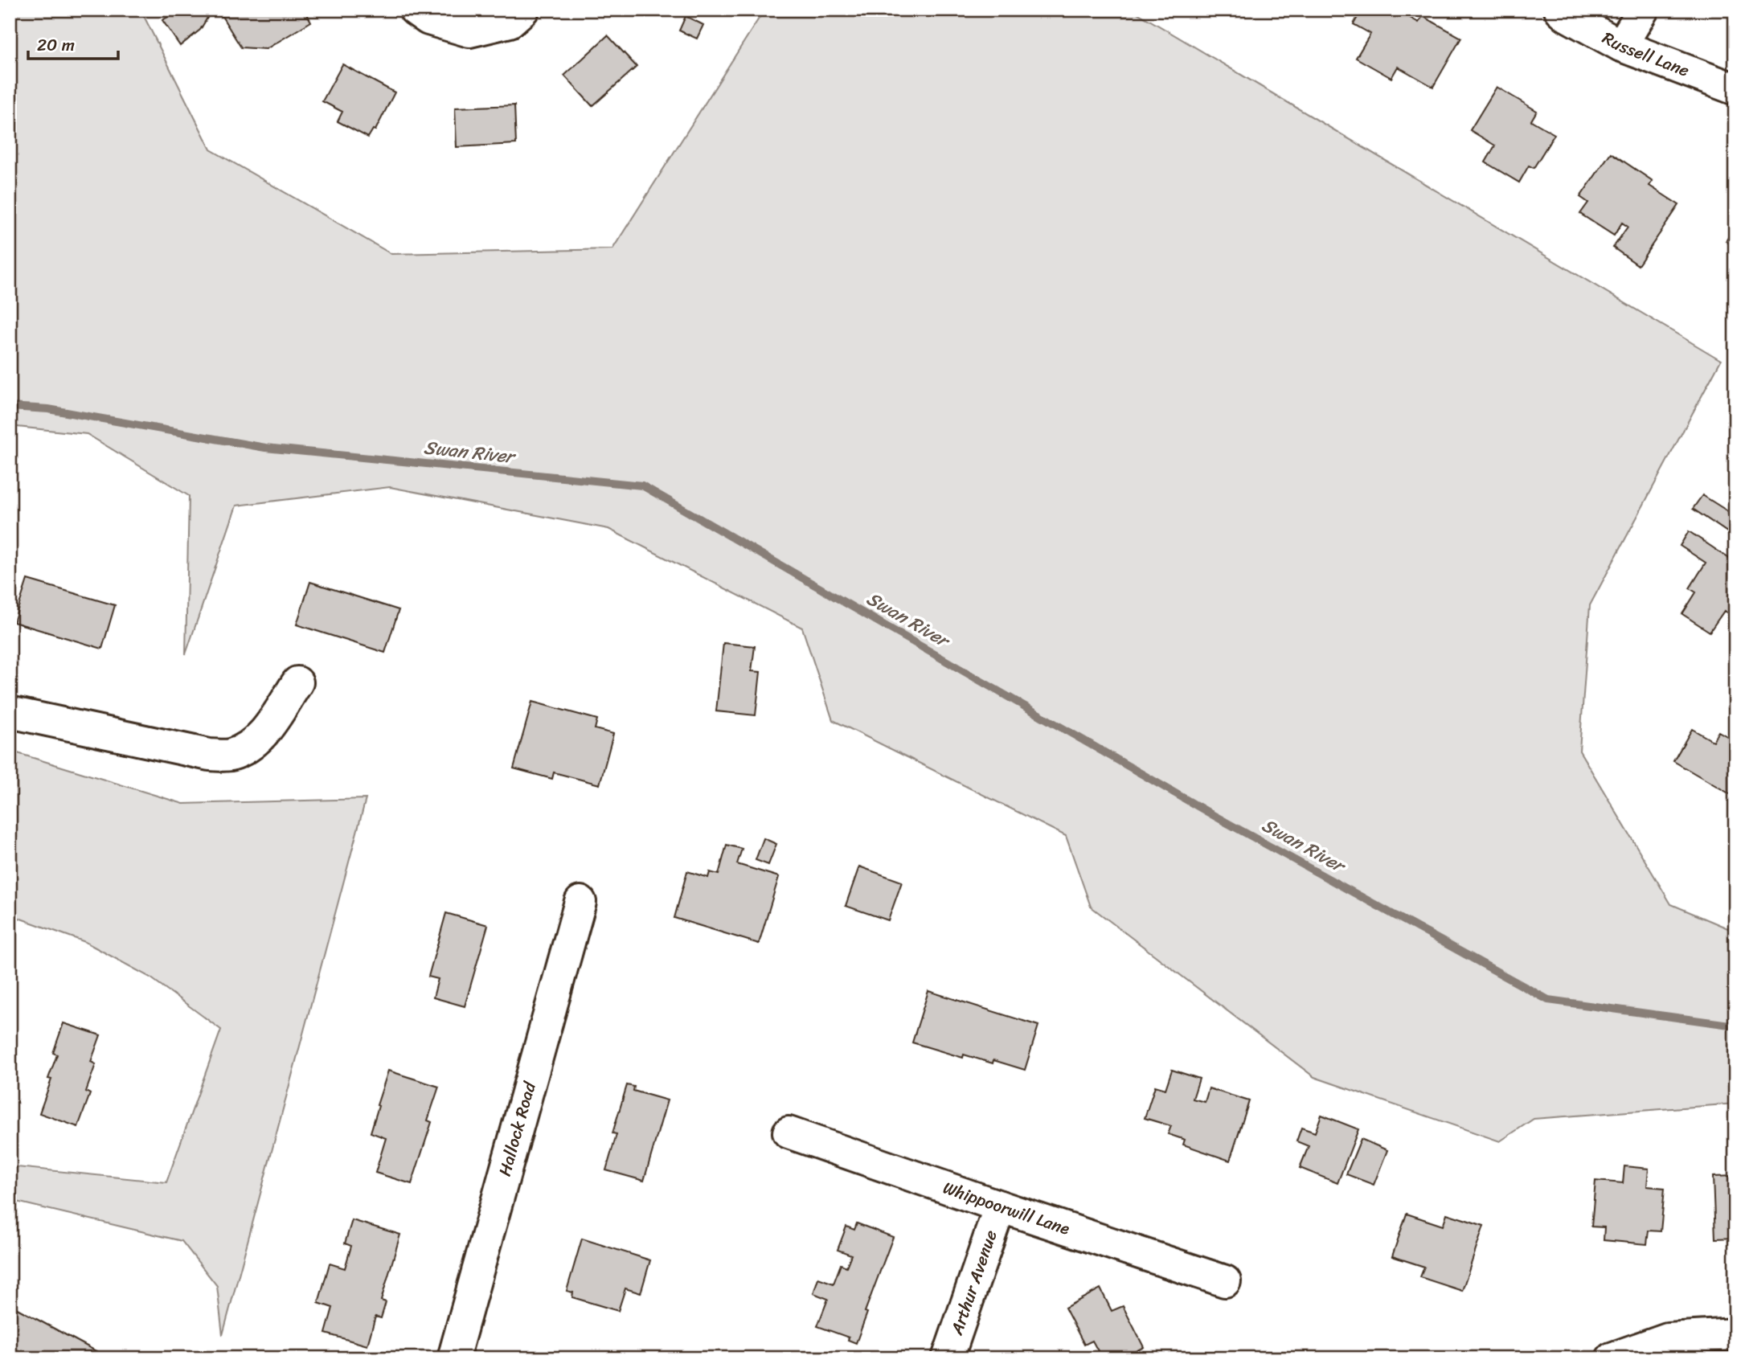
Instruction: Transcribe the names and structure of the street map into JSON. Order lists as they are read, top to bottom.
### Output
{
  "streets": {
    "street": [
      "Russell Lane",
      "Hallock Road",
      "Whippoorwill Lane",
      "Arthur Avenue"
    ]
  },
  "crossings": [
    ["Whippoorwill Lane", "Arthur Avenue"]
  ],
  "water": ["Swan River"],
  "scale_bar": "20 m"
}
